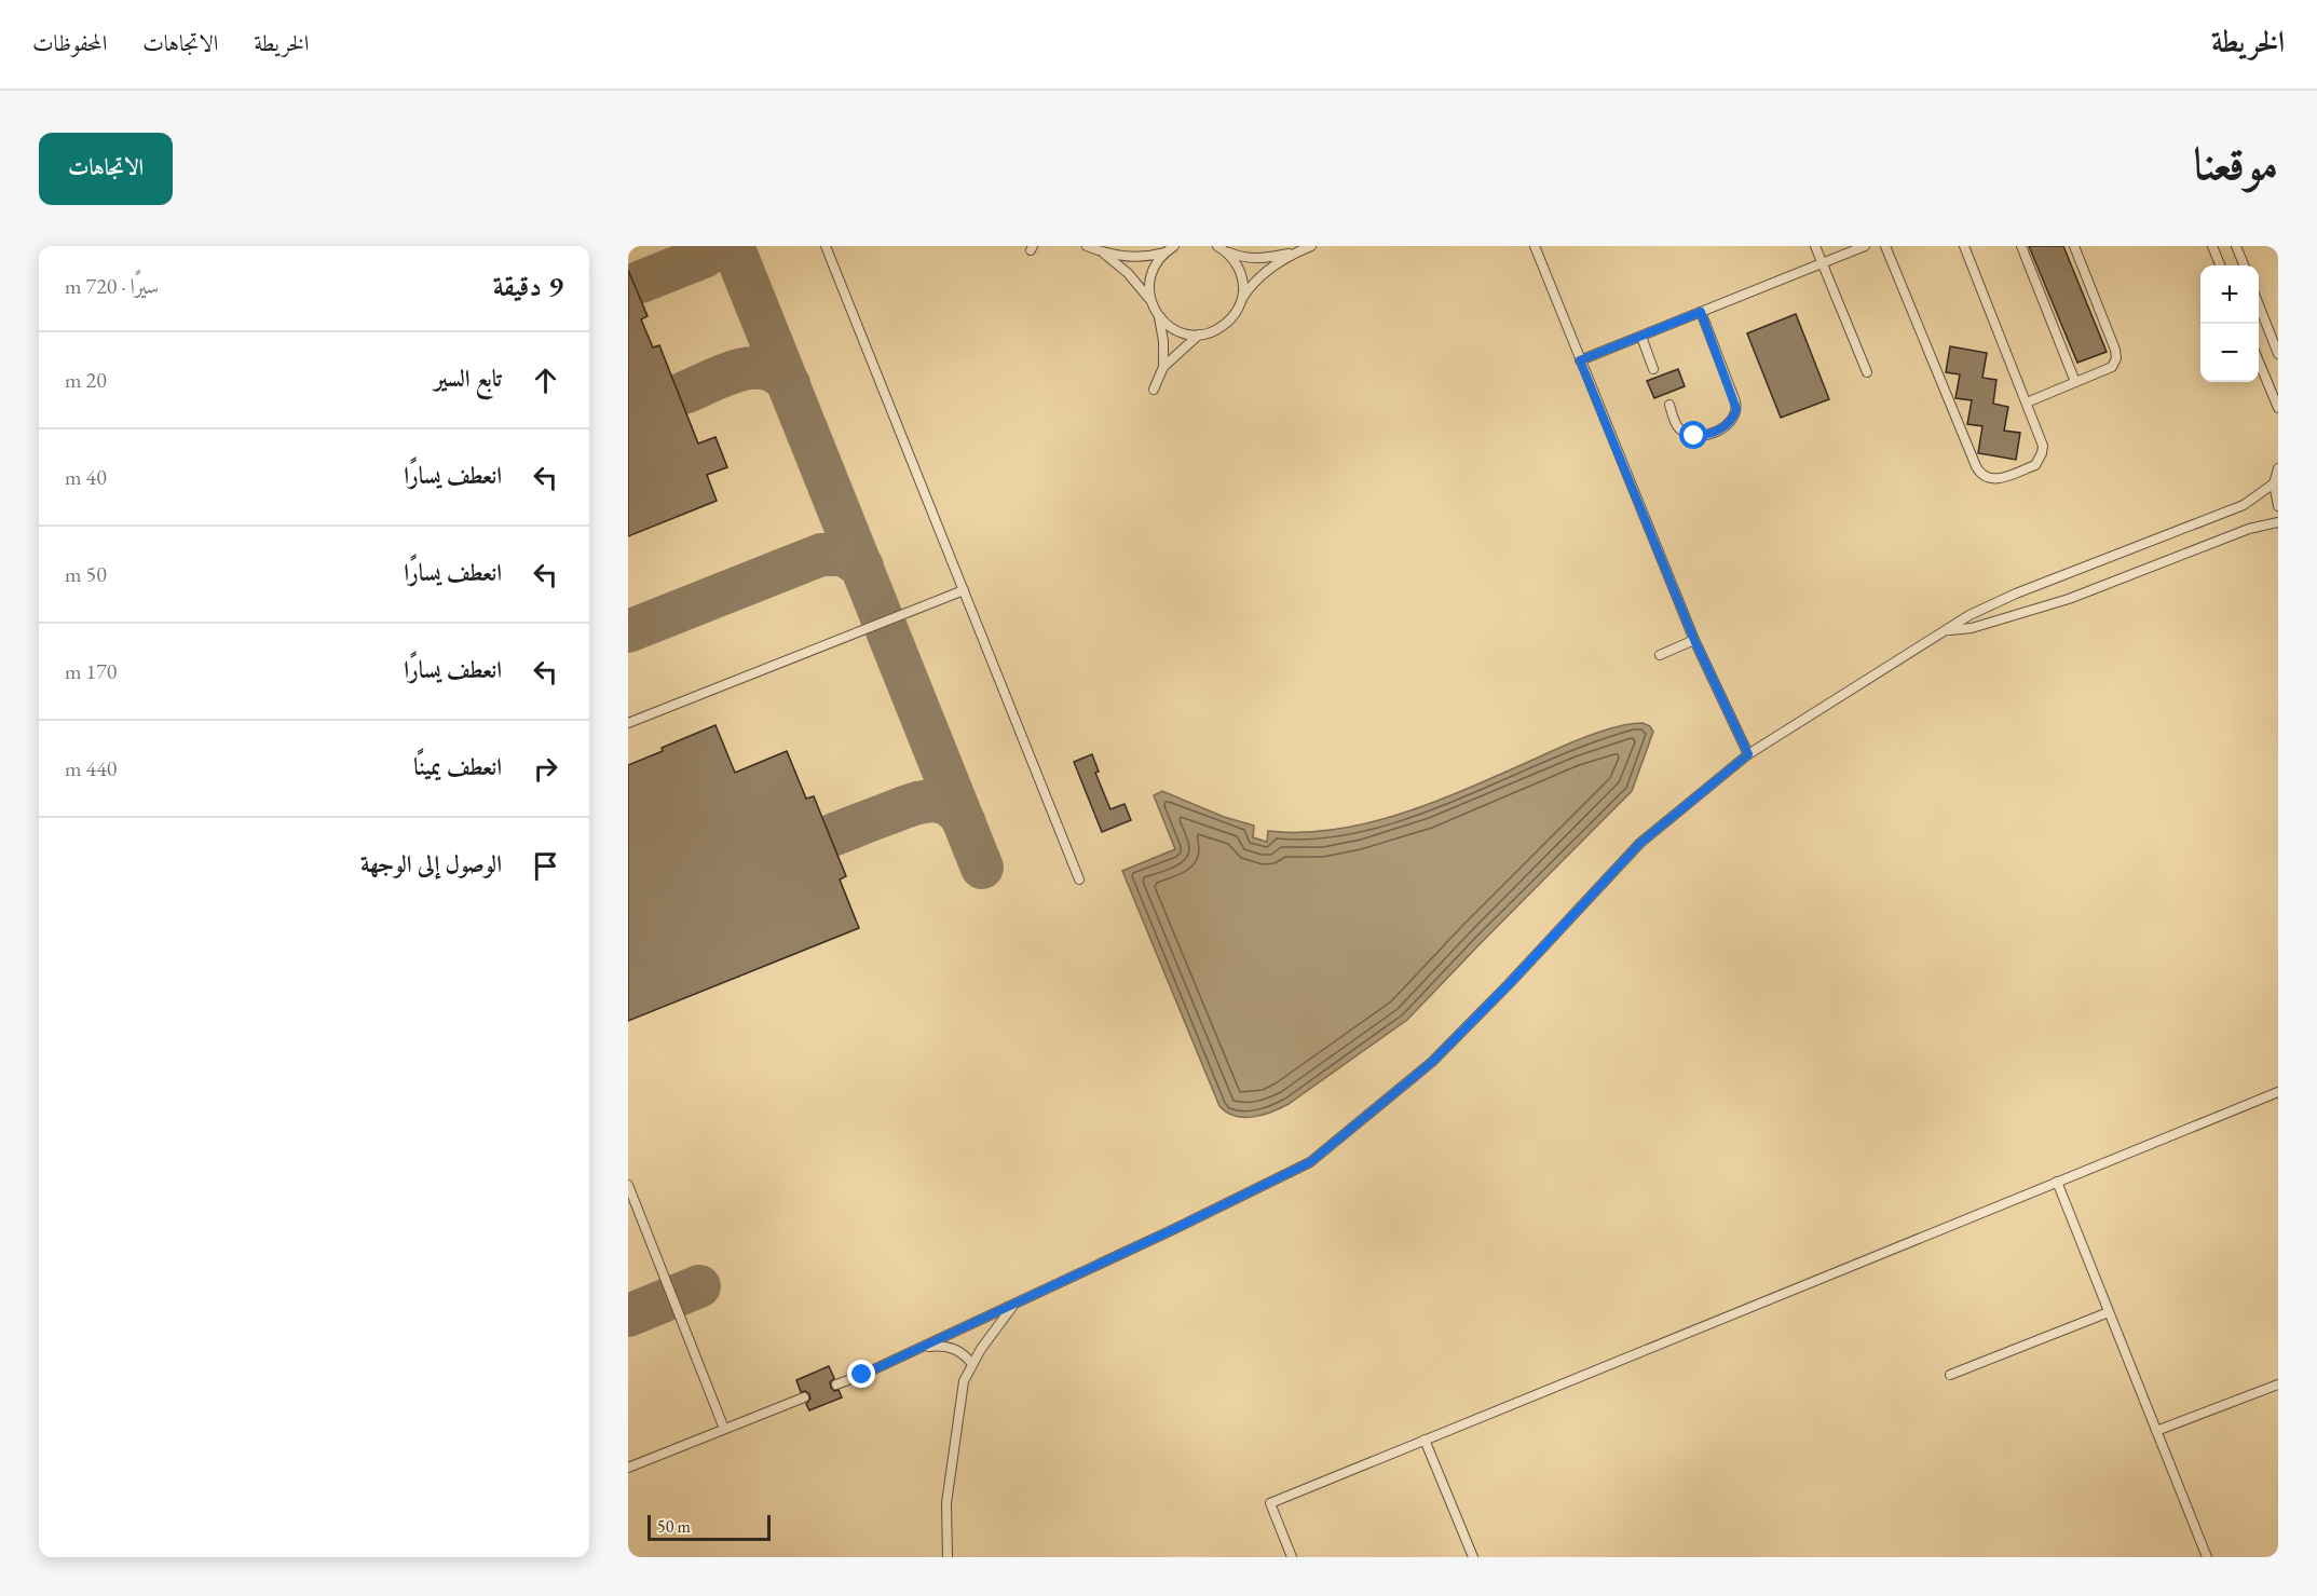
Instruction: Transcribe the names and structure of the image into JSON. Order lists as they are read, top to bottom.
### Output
{
  "scale_bar": "50 m",
  "page": {
    "header": "الخريطة",
    "nav": ["الخريطة", "الاتجاهات", "المحفوظات"],
    "title": "موقعنا",
    "buttons": "الاتجاهات",
    "heading": ["9 دقيقة", "سيرًا · 720 m"],
    "map_buttons": ["+", "−"],
    "list": [
      ["تابع السير", "20 m"],
      ["انعطف يسارًا", "40 m"],
      ["انعطف يسارًا", "50 m"],
      ["انعطف يسارًا", "170 m"],
      ["انعطف يمينًا", "440 m"],
      "الوصول إلى الوجهة"
    ],
    "scale": "50 m"
  }
}
